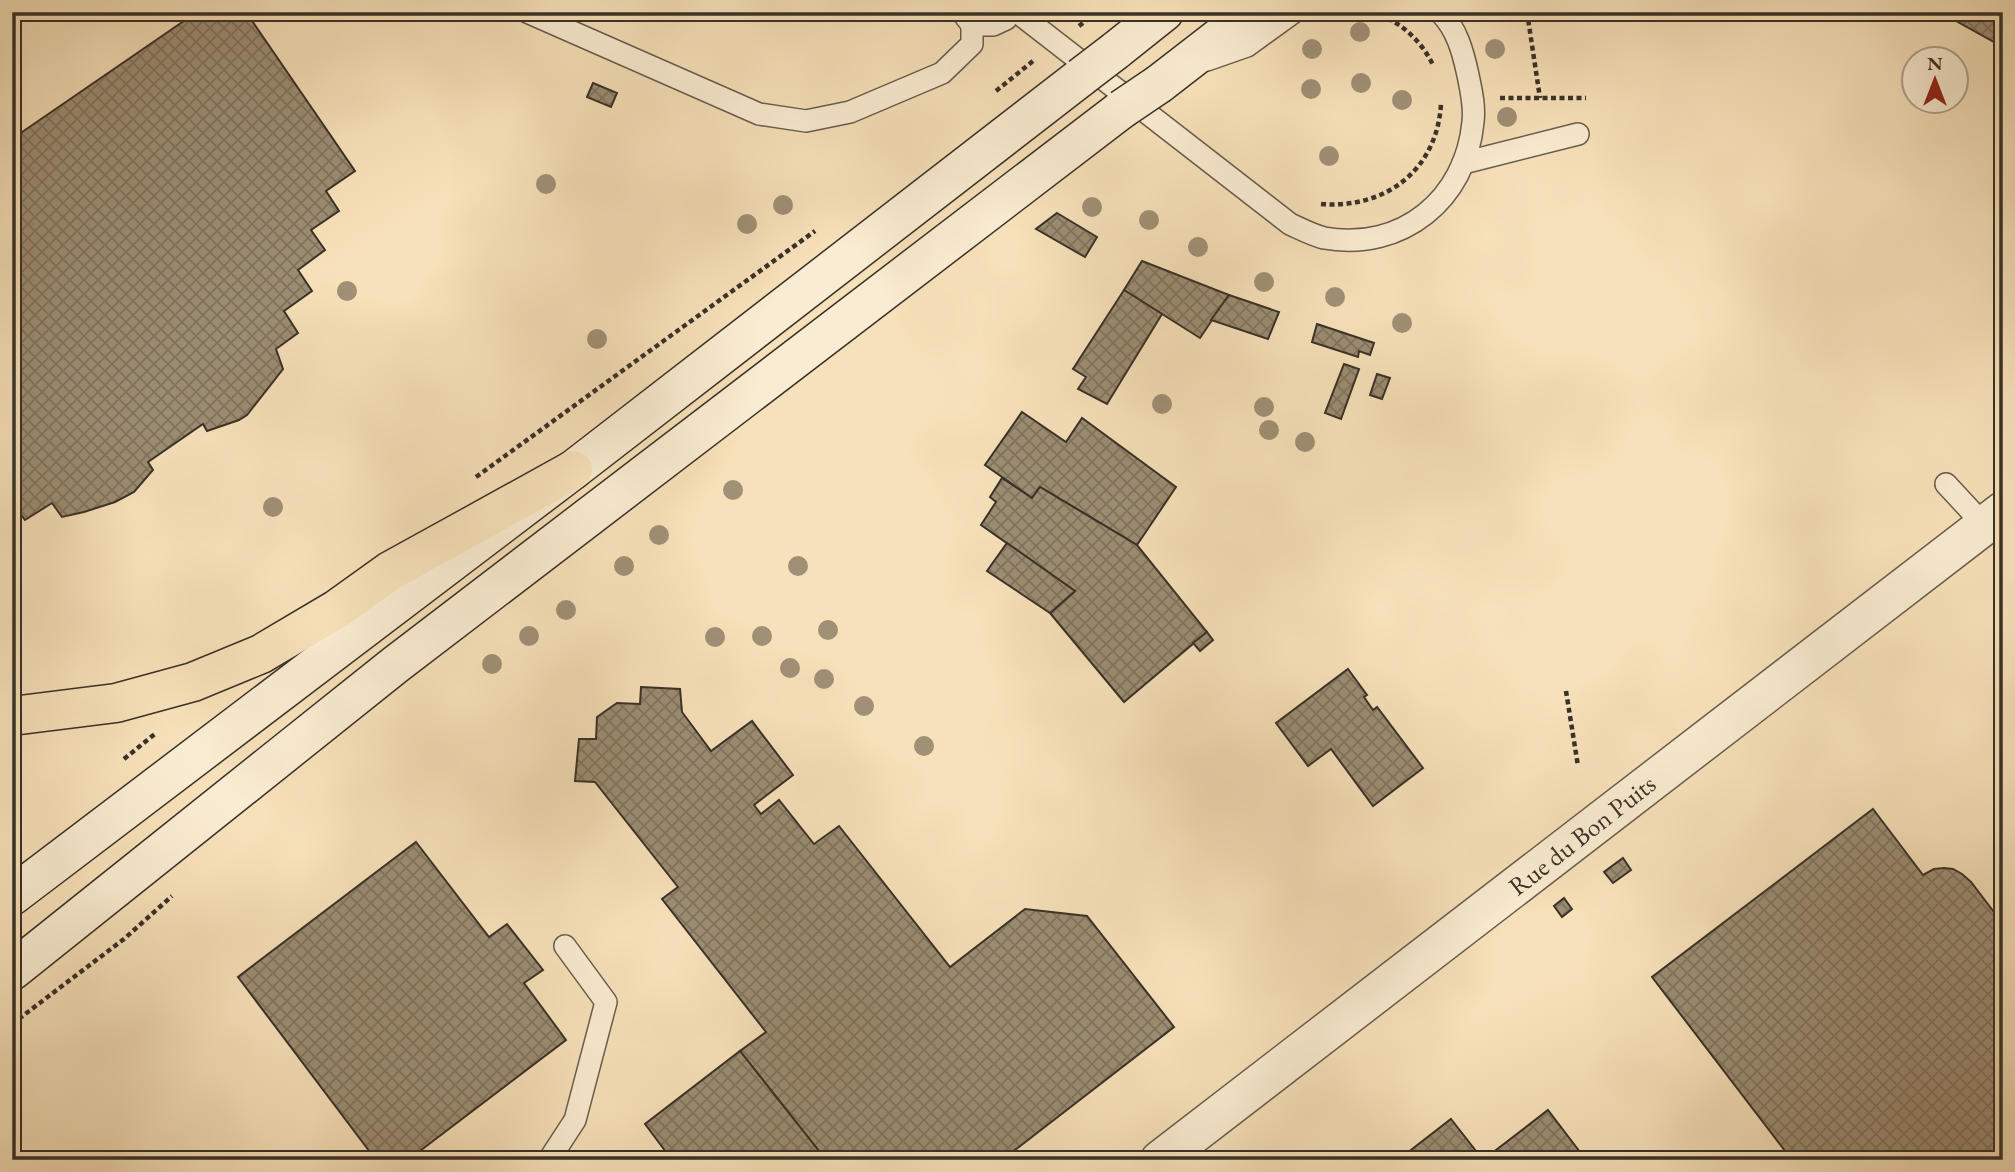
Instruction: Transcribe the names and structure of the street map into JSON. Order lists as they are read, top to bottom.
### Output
{
  "streets": {
    "main road": ["Rue du Bon Puits"]
  },
  "north": "top"
}
